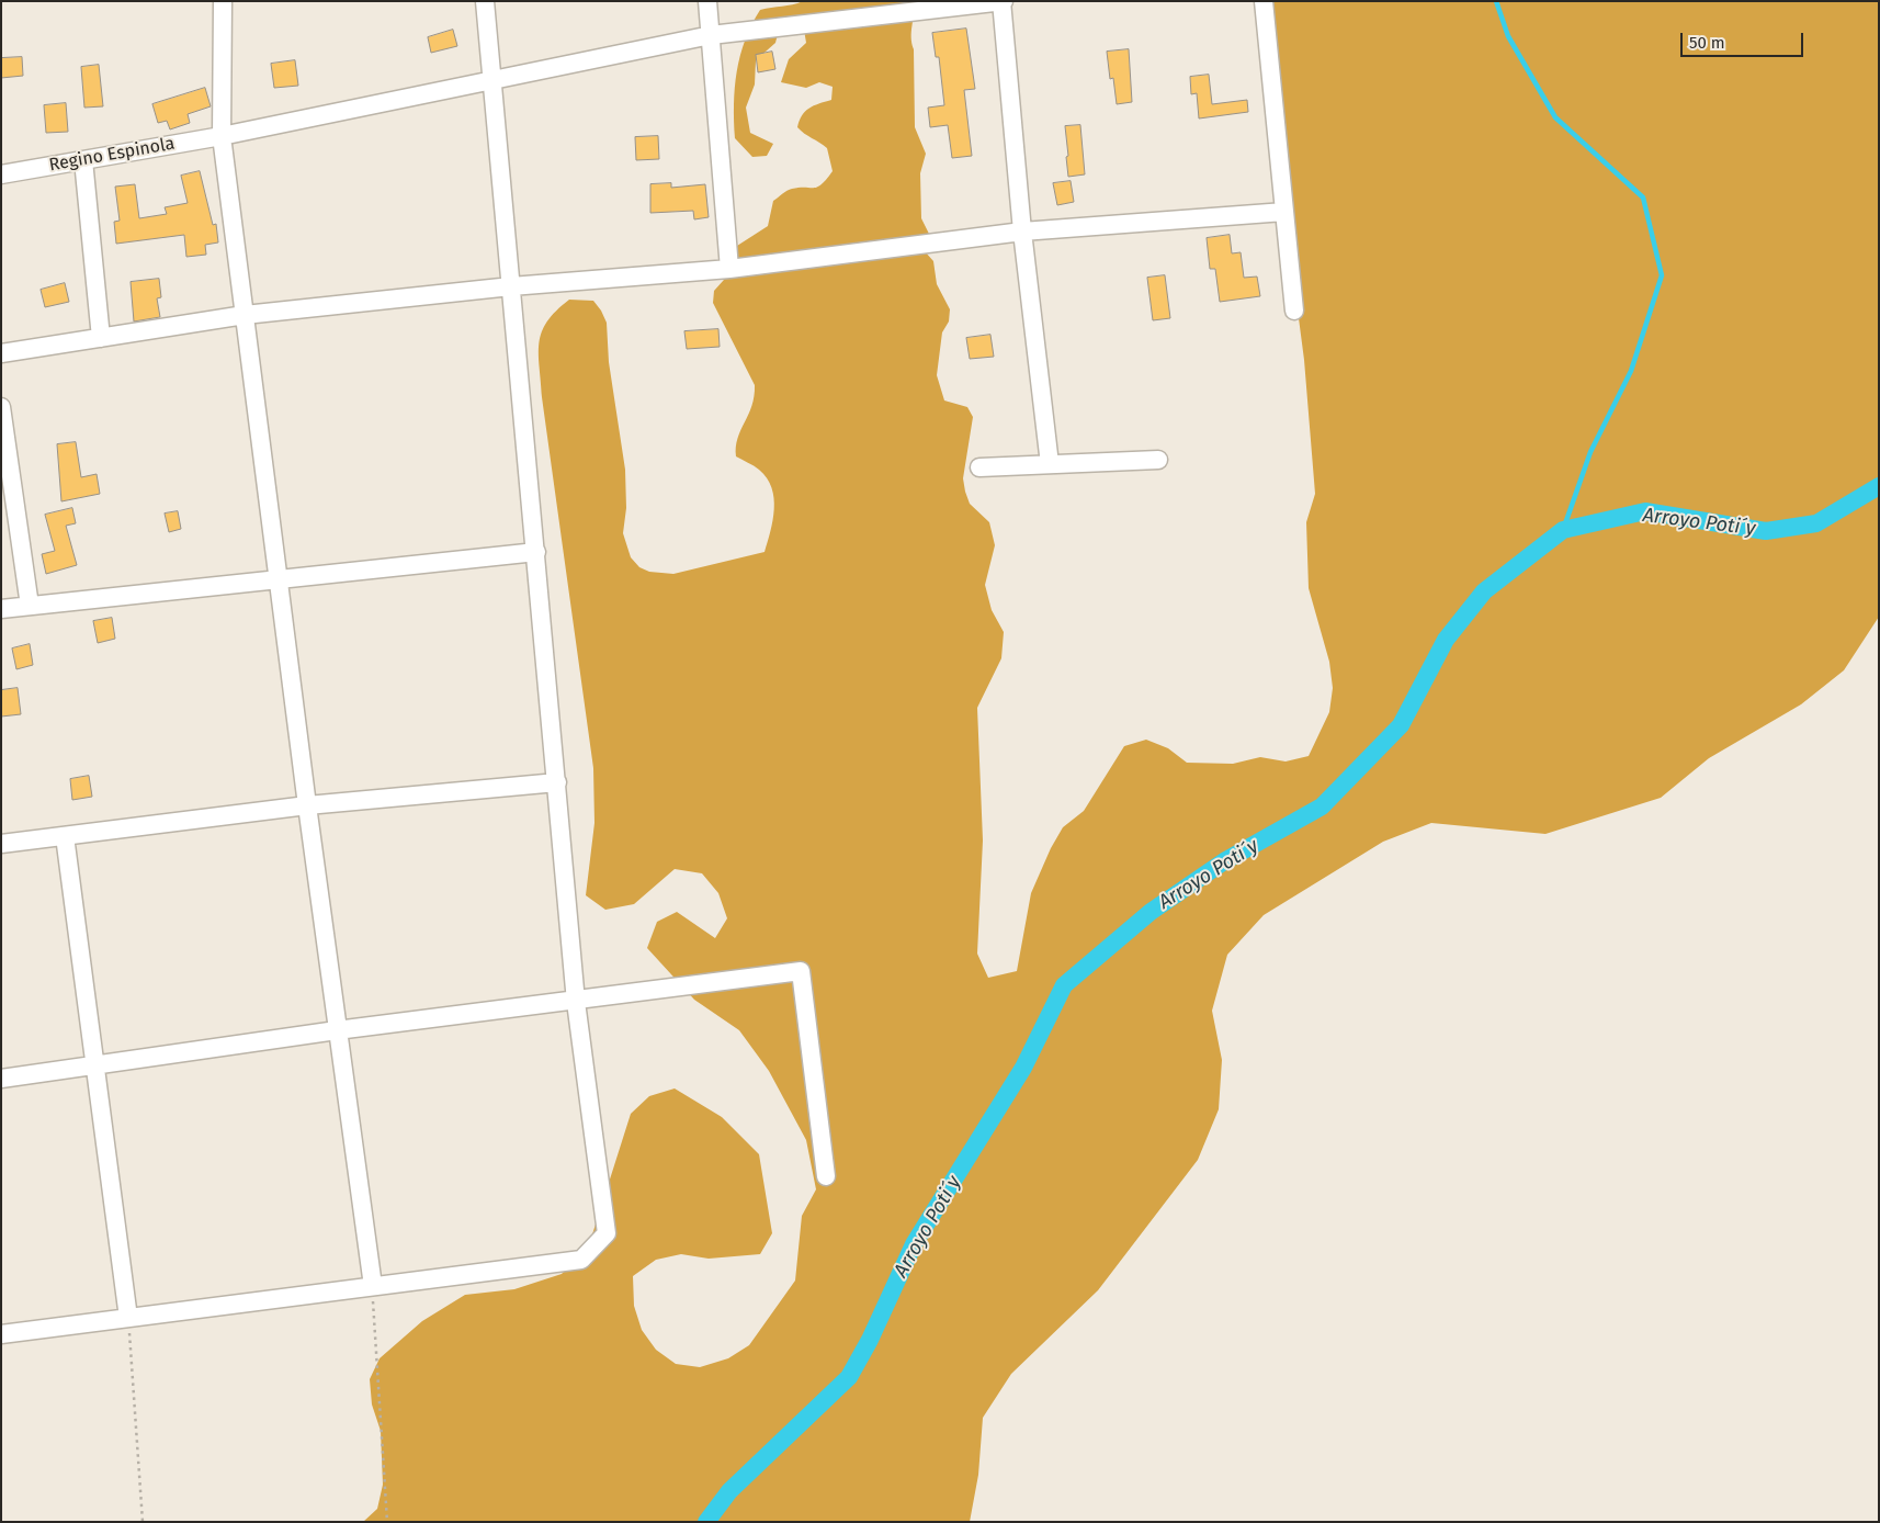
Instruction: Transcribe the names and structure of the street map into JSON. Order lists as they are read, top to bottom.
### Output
{
  "streets": {
    "street": ["Regino Espinola"]
  },
  "water": ["Arroyo Poti´y"],
  "scale_bar": "50 m"
}
